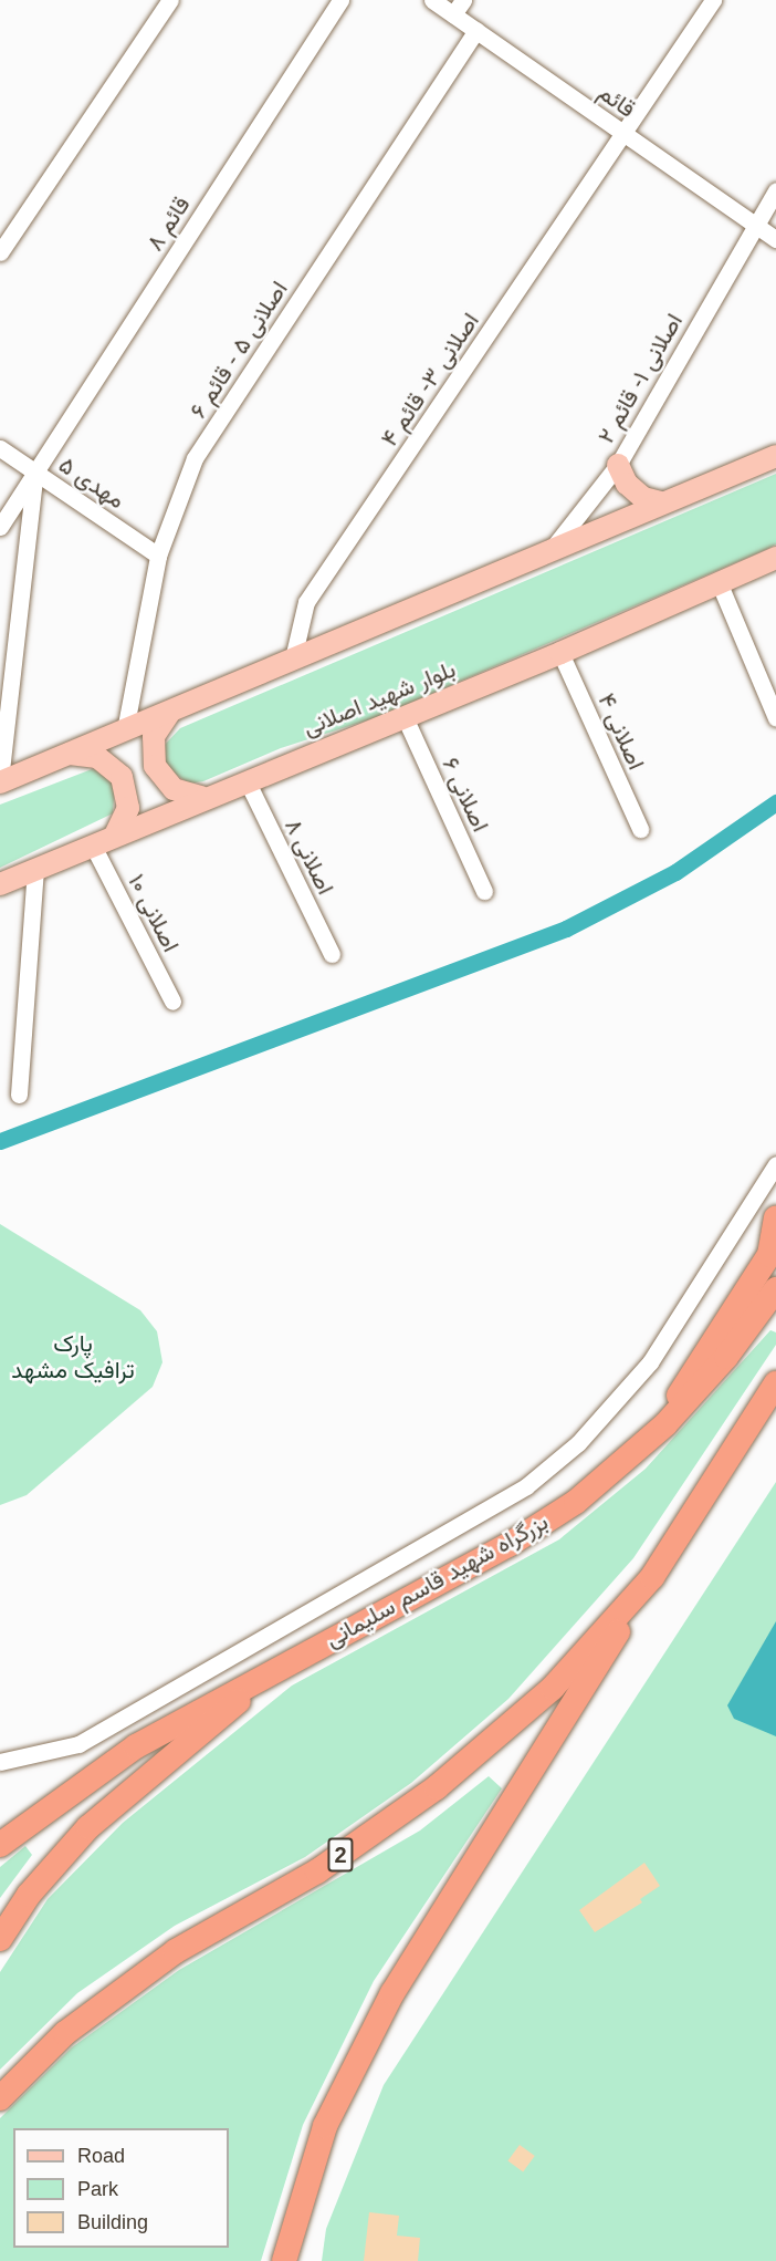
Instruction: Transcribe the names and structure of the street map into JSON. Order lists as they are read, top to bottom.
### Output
{
  "streets": {
    "highway": ["بزرگراه شهید قاسم سلیمانی", "2"],
    "main road": ["بلوار شهید اصلانی"],
    "street": [
      "قائم",
      "قائم ۸",
      "اصلانی ۵ - قائم ۶",
      "اصلانی ۱- قائم ۲",
      "اصلانی ۳- قائم ۴",
      "مهدی ۵",
      "اصلانی ۴",
      "اصلانی ۶",
      "اصلانی ۸",
      "اصلانی ۱۰"
    ]
  },
  "crossings": [
    ["قائم", "اصلانی ۵ - قائم ۶"],
    ["قائم", "اصلانی ۱- قائم ۲"],
    ["قائم", "اصلانی ۳- قائم ۴"],
    ["قائم ۸", "مهدی ۵"],
    ["اصلانی ۵ - قائم ۶", "مهدی ۵"],
    ["بلوار شهید اصلانی", "اصلانی ۴"],
    ["بلوار شهید اصلانی", "اصلانی ۶"],
    ["بلوار شهید اصلانی", "اصلانی ۸"],
    ["بلوار شهید اصلانی", "اصلانی ۱۰"]
  ],
  "parks": ["پارک ترافیک مشهد"],
  "legend": ["Road", "Park", "Building"]
}
